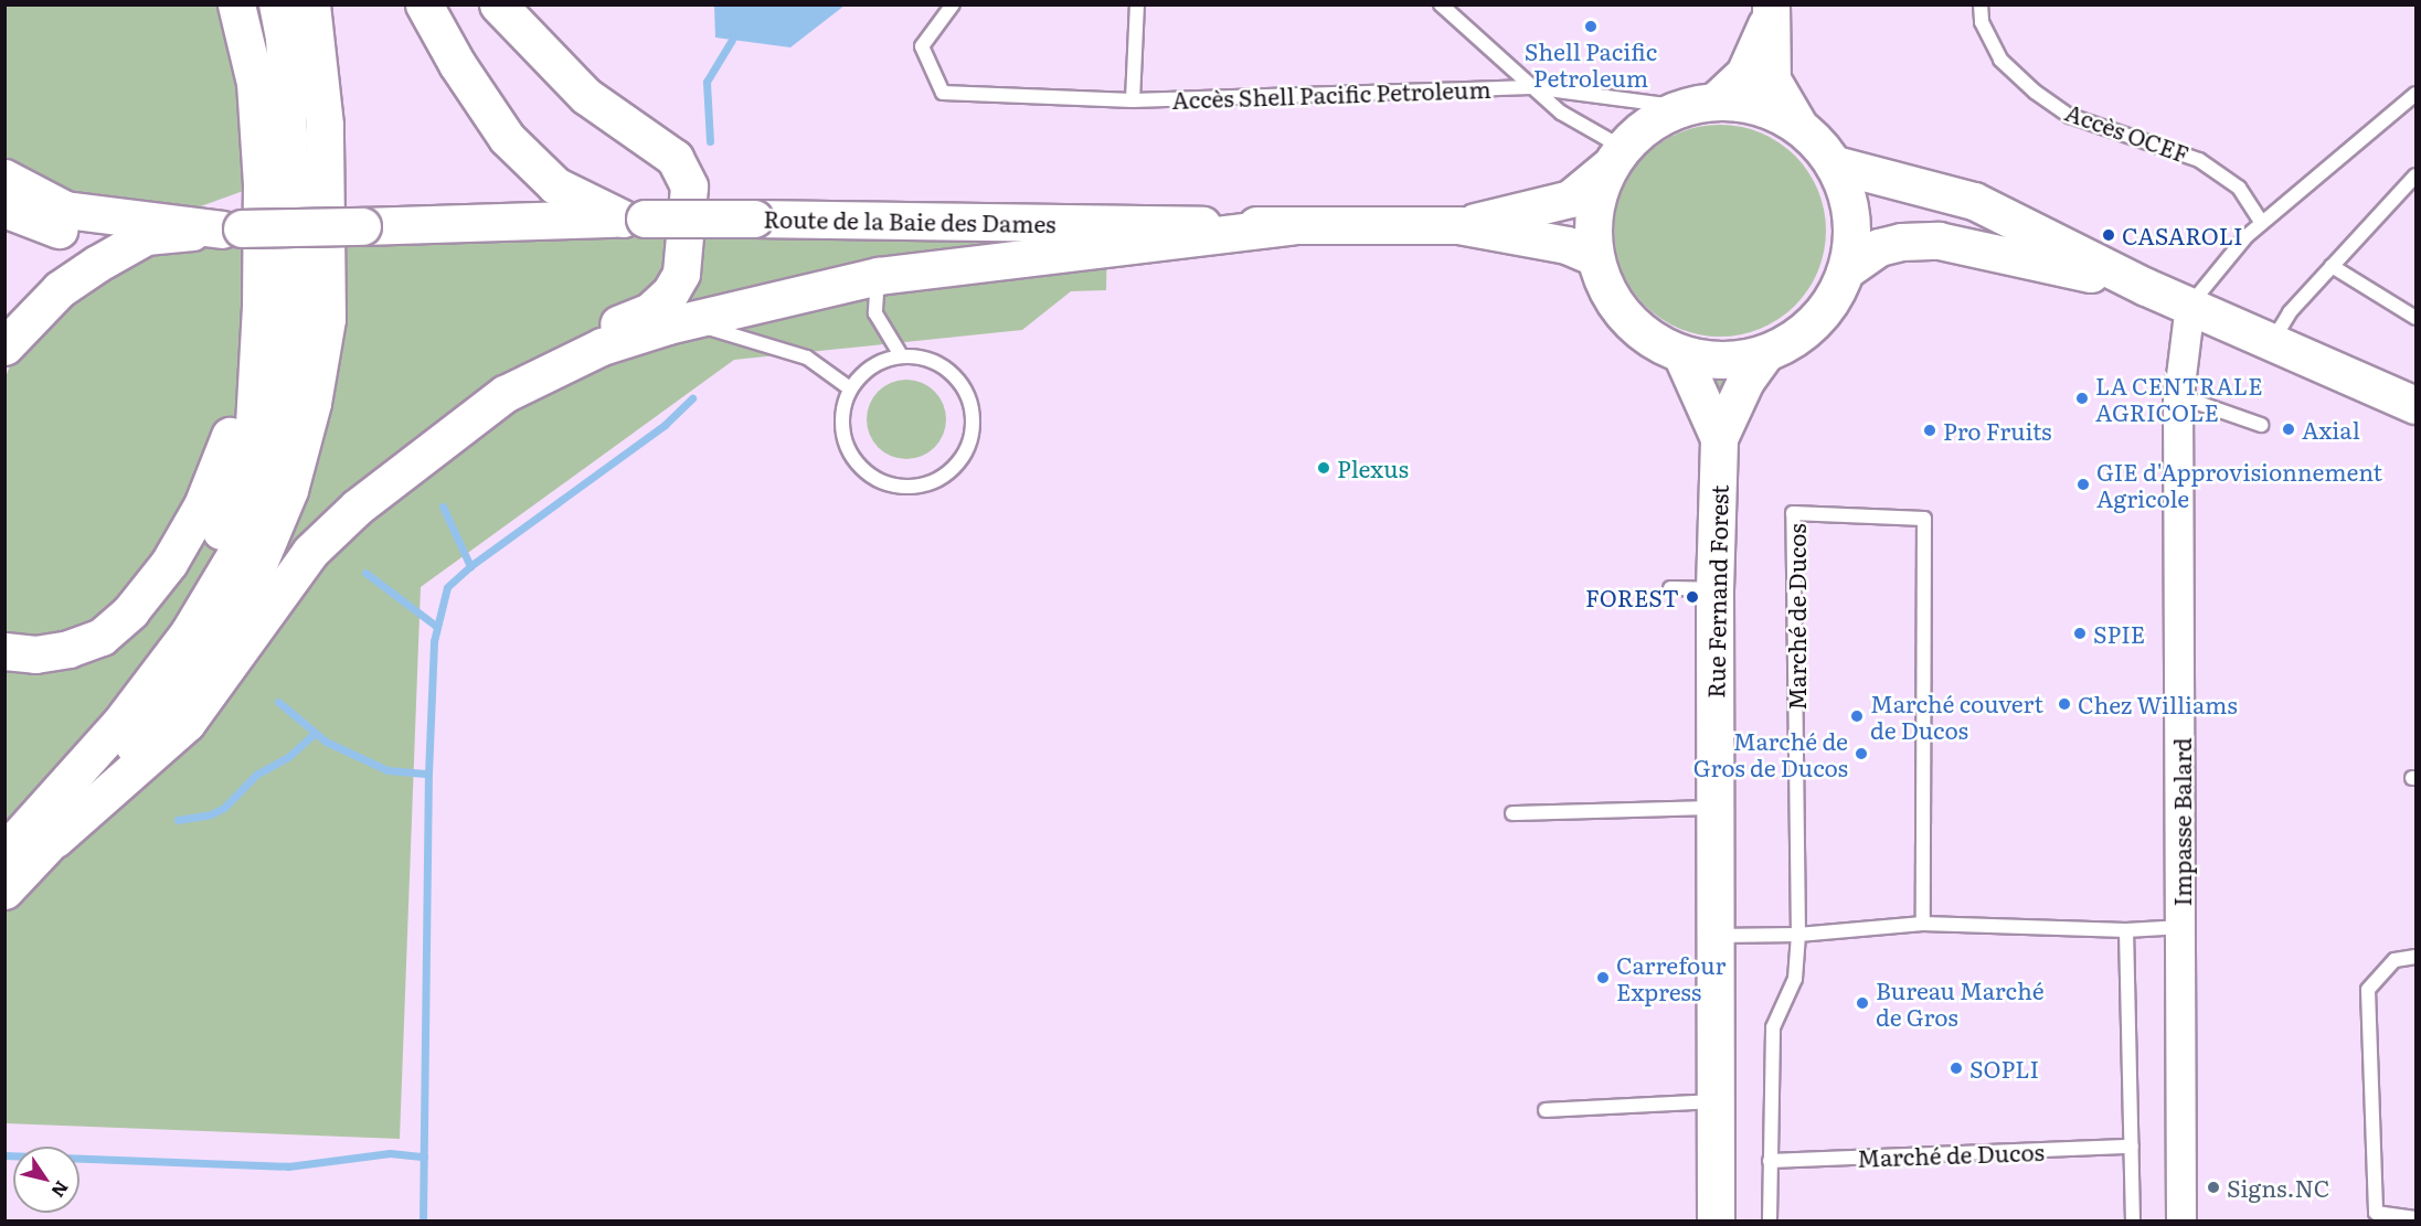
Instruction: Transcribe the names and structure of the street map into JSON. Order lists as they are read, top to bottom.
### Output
{
  "streets": {
    "main road": ["Route de la Baie des Dames", "Rue Fernand Forest"],
    "street": ["Impasse Balard"],
    "lane": ["Accès Shell Pacific Petroleum", "Accès OCEF", "Marché de Ducos"]
  },
  "crossings": [
    ["Accès Shell Pacific Petroleum", "Route de la Baie des Dames"]
  ],
  "places": [
    "Shell Pacific Petroleum",
    "CASAROLI",
    "LA CENTRALE AGRICOLE",
    "Axial",
    "Pro Fruits",
    "Plexus",
    "GIE d'Approvisionnement Agricole",
    "FOREST",
    "SPIE",
    "Chez Williams",
    "Marché couvert de Ducos",
    "Marché de Gros de Ducos",
    "Carrefour Express",
    "Bureau Marché de Gros",
    "SOPLI",
    "Signs.NC"
  ],
  "north": "bottom right"
}
